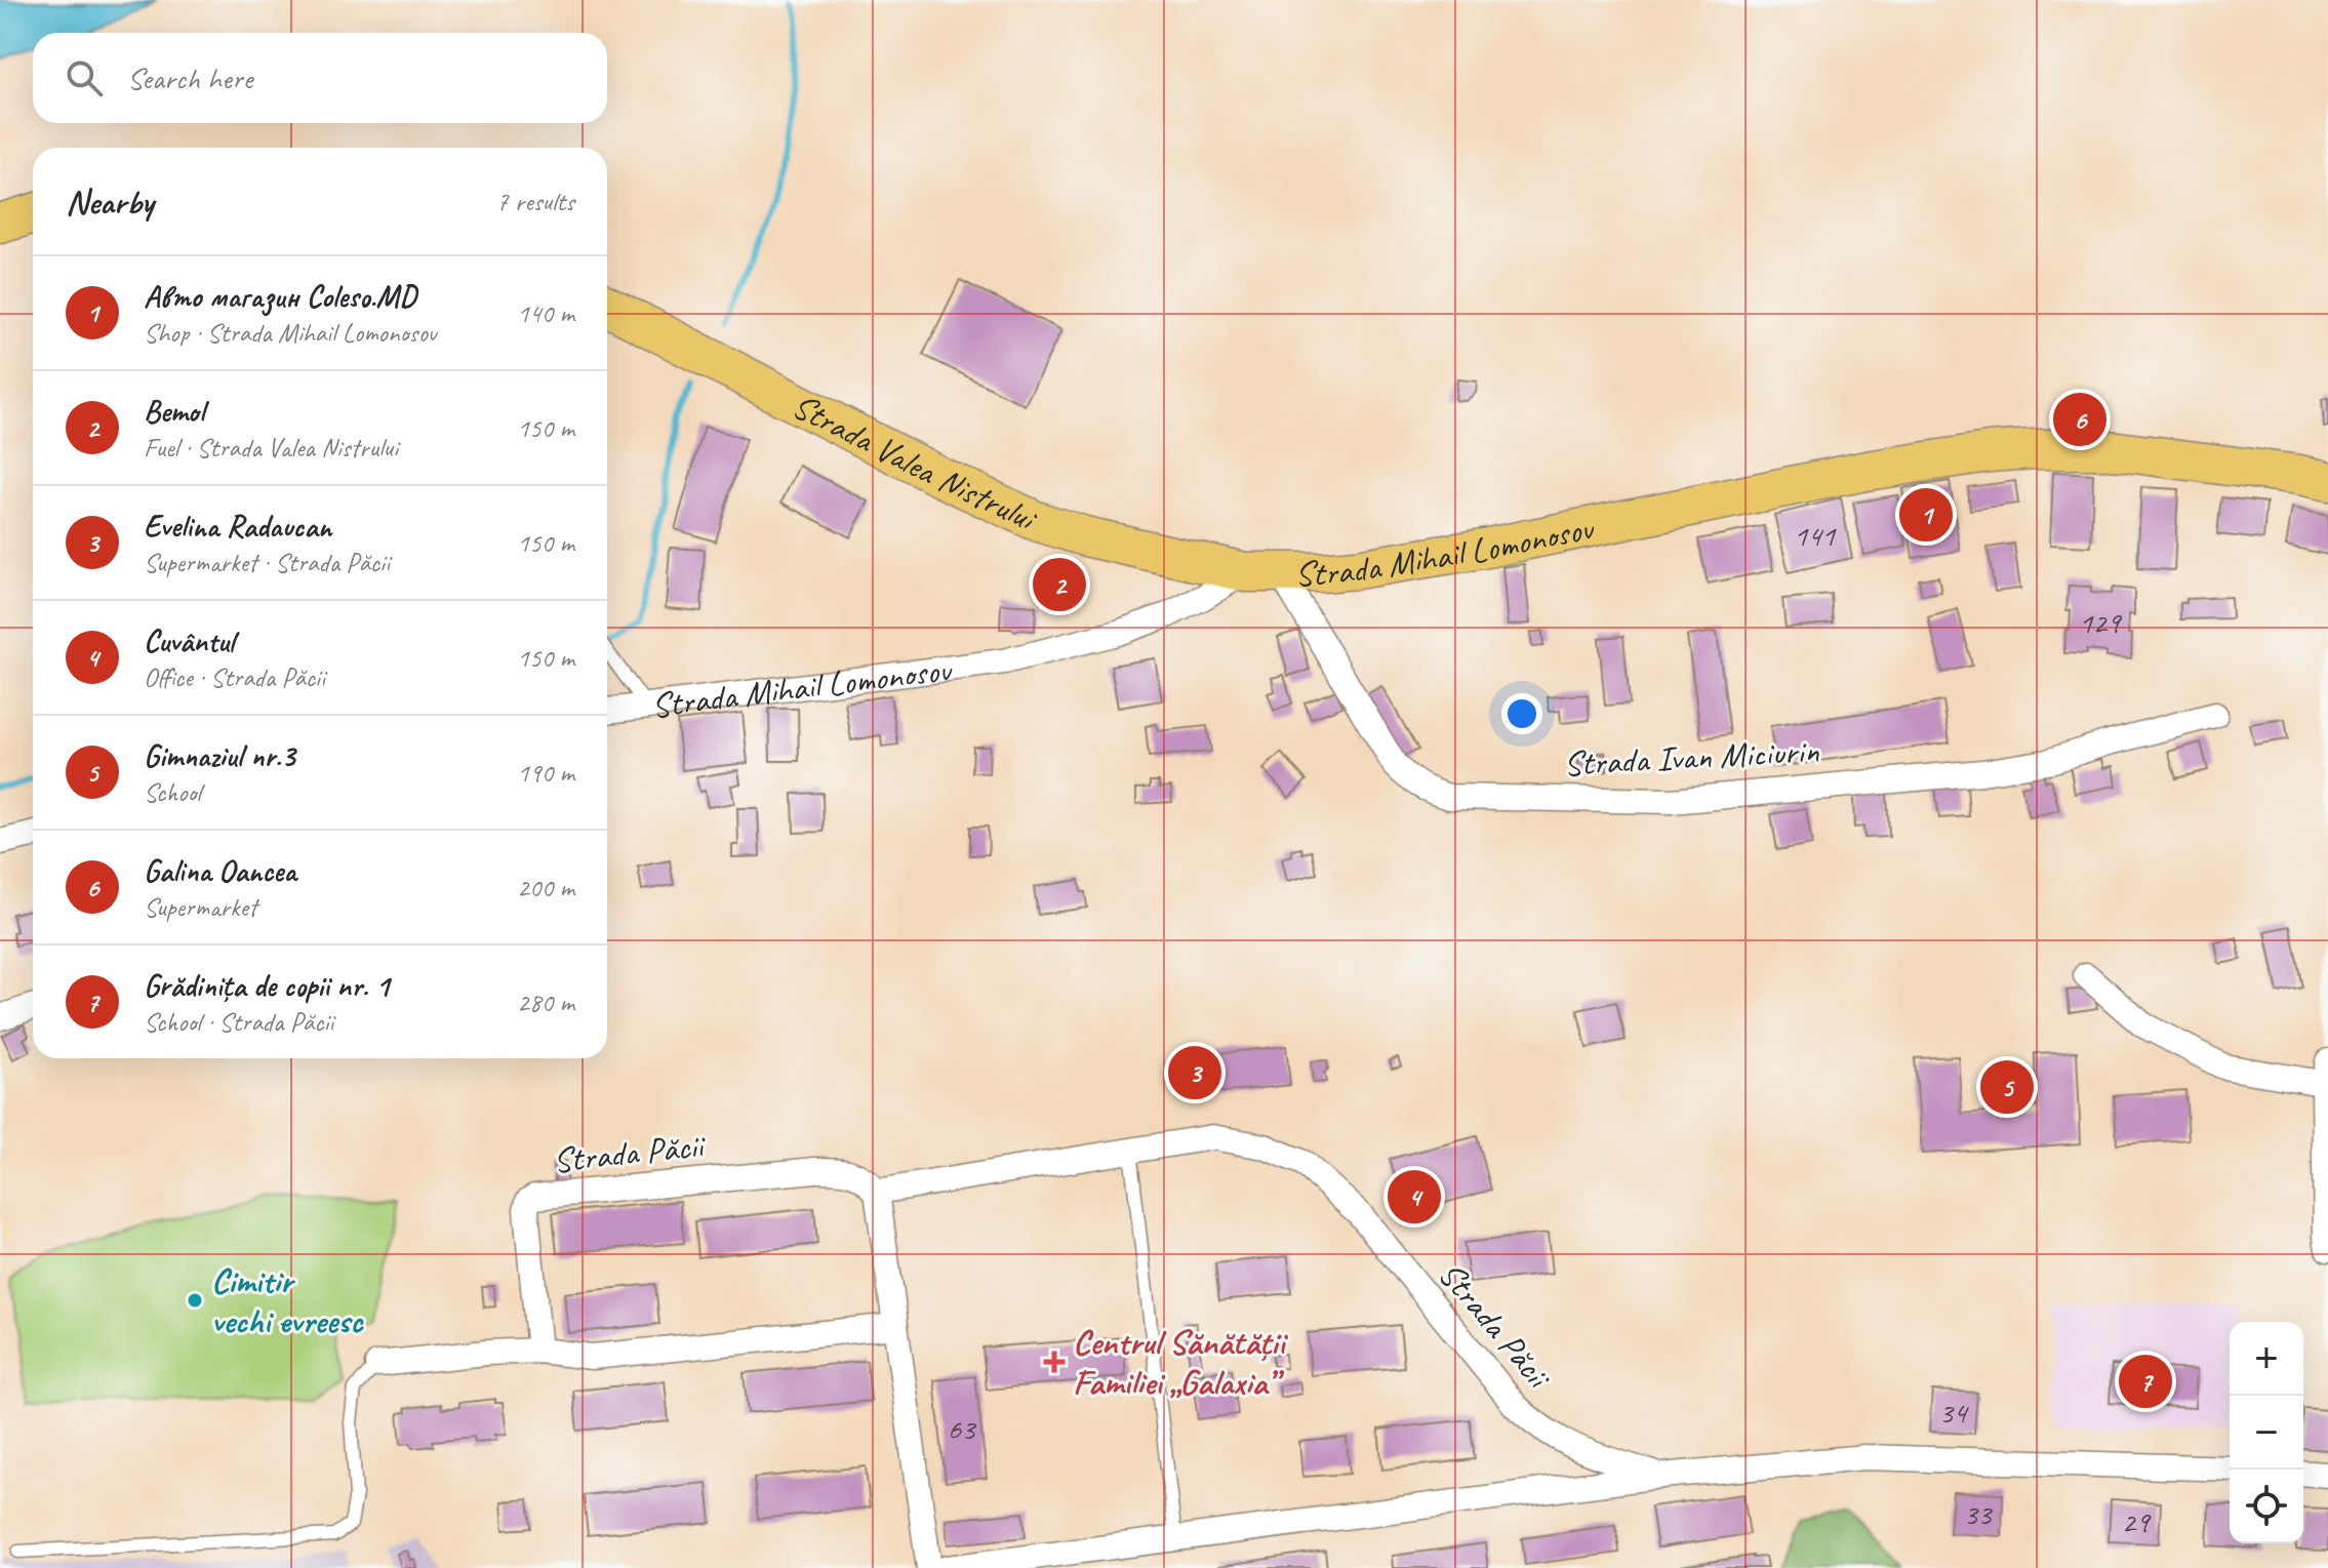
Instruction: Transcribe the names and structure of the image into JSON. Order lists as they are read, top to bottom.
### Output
{
  "streets": {
    "main road": ["Strada Valea Nistrului", "Strada Mihail Lomonosov"],
    "street": ["Strada Ivan Miciurin", "Strada Păcii"]
  },
  "crossings": [
    ["Strada Valea Nistrului", "Strada Mihail Lomonosov"],
    ["Strada Valea Nistrului", "Strada Ivan Miciurin"],
    ["Strada Mihail Lomonosov", "Strada Ivan Miciurin"]
  ],
  "places": {
    "other": ["Cimitir vechi evreesc"],
    "health": ["Centrul Sănătății Familiei „Galaxia”"]
  },
  "house_numbers": [
    "141",
    "129",
    "34",
    "63",
    "33",
    "29"
  ],
  "page": {
    "search": "Search here",
    "heading": ["Nearby", "7 results"],
    "list": [
      {
        "mark": "1",
        "name": "Авто магазин Coleso.MD",
        "note": "Shop · Strada Mihail Lomonosov",
        "value": "140 m"
      },
      {
        "mark": "2",
        "name": "Bemol",
        "note": "Fuel · Strada Valea Nistrului",
        "value": "150 m"
      },
      {
        "mark": "3",
        "name": "Evelina Radaucan",
        "note": "Supermarket · Strada Păcii",
        "value": "150 m"
      },
      {
        "mark": "4",
        "name": "Cuvântul",
        "note": "Office · Strada Păcii",
        "value": "150 m"
      },
      {
        "mark": "5",
        "name": "Gimnaziul nr.3",
        "note": "School",
        "value": "190 m"
      },
      {
        "mark": "6",
        "name": "Galina Oancea",
        "note": "Supermarket",
        "value": "200 m"
      },
      {
        "mark": "7",
        "name": "Grădinița de copii nr. 1",
        "note": "School · Strada Păcii",
        "value": "280 m"
      }
    ],
    "pins": [
      "6",
      "1",
      "2",
      "3",
      "5",
      "4",
      "7"
    ],
    "map_buttons": ["+", "−"]
  }
}
